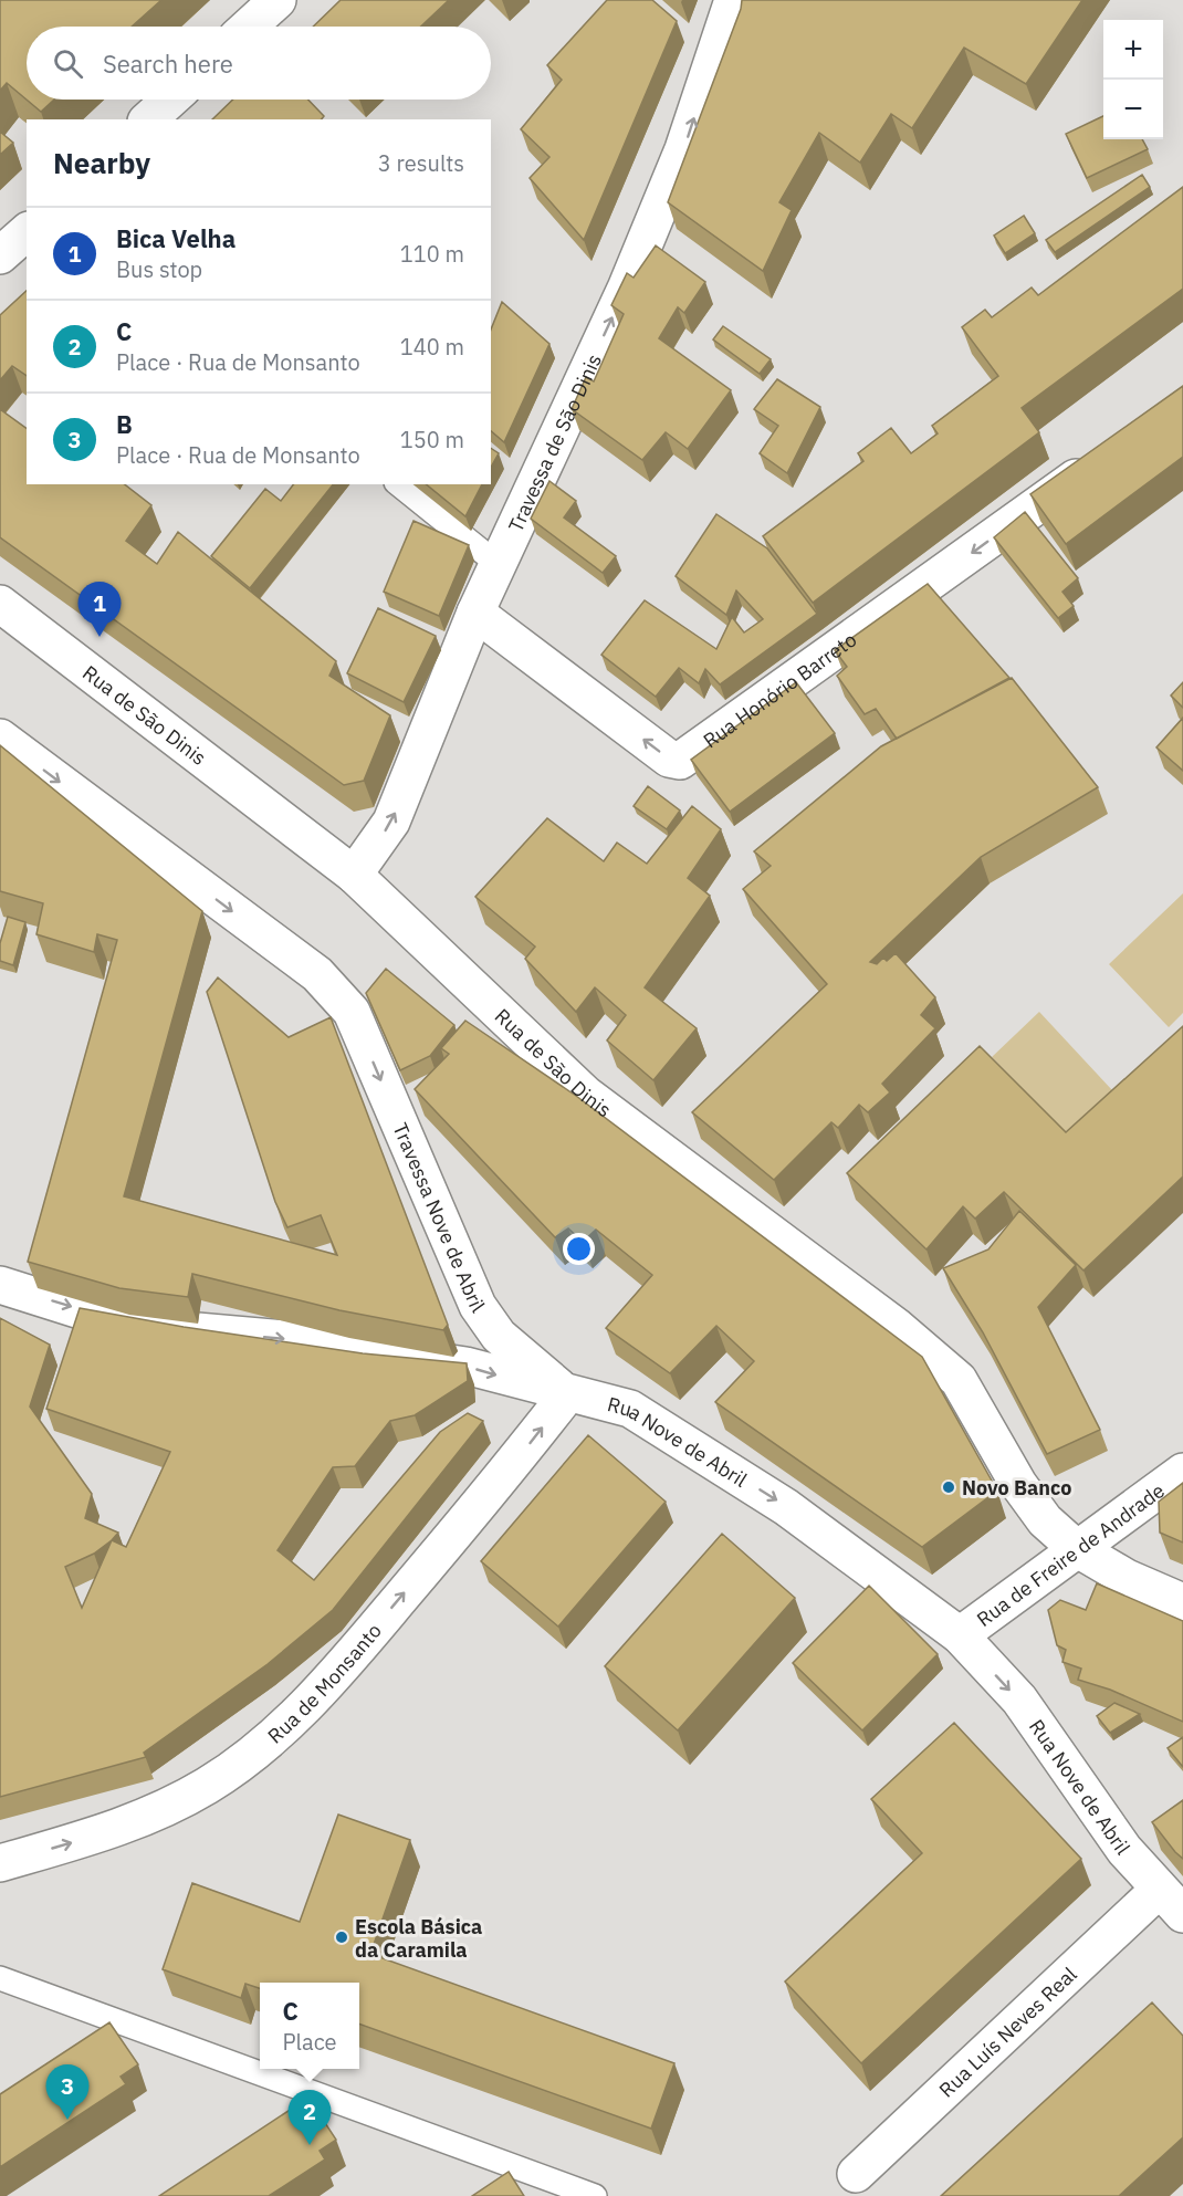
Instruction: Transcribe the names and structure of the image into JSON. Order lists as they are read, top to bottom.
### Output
{
  "streets": {
    "street": [
      "Travessa de São Dinis",
      "Rua Honório Barreto",
      "Rua de São Dinis",
      "Travessa Nove de Abril",
      "Rua Nove de Abril",
      "Rua de Freire de Andrade",
      "Rua de Monsanto",
      "Rua Luís Neves Real"
    ]
  },
  "crossings": [
    ["Travessa de São Dinis", "Rua Honório Barreto"],
    ["Travessa de São Dinis", "Rua de São Dinis"],
    ["Rua de São Dinis", "Rua de Freire de Andrade"],
    ["Travessa Nove de Abril", "Rua Nove de Abril"],
    ["Travessa Nove de Abril", "Rua de Monsanto"],
    ["Rua Nove de Abril", "Rua de Freire de Andrade"],
    ["Rua Nove de Abril", "Rua de Monsanto"],
    ["Rua Nove de Abril", "Rua Luís Neves Real"]
  ],
  "one_way": [
    "Travessa de São Dinis",
    "Rua Honório Barreto",
    "Travessa Nove de Abril",
    "Rua Nove de Abril",
    "Rua de Monsanto"
  ],
  "places": ["Novo Banco", "Escola Básica da Caramila"],
  "page": {
    "map_buttons": ["+", "−"],
    "search": "Search here",
    "heading": ["Nearby", "3 results"],
    "list": [
      {
        "mark": "1",
        "name": "Bica Velha",
        "note": "Bus stop",
        "value": "110 m"
      },
      {
        "mark": "2",
        "name": "C",
        "note": "Place · Rua de Monsanto",
        "value": "140 m"
      },
      {
        "mark": "3",
        "name": "B",
        "note": "Place · Rua de Monsanto",
        "value": "150 m"
      }
    ],
    "pins": ["1", "3", "2"],
    "popup": ["C", "Place"]
  }
}
